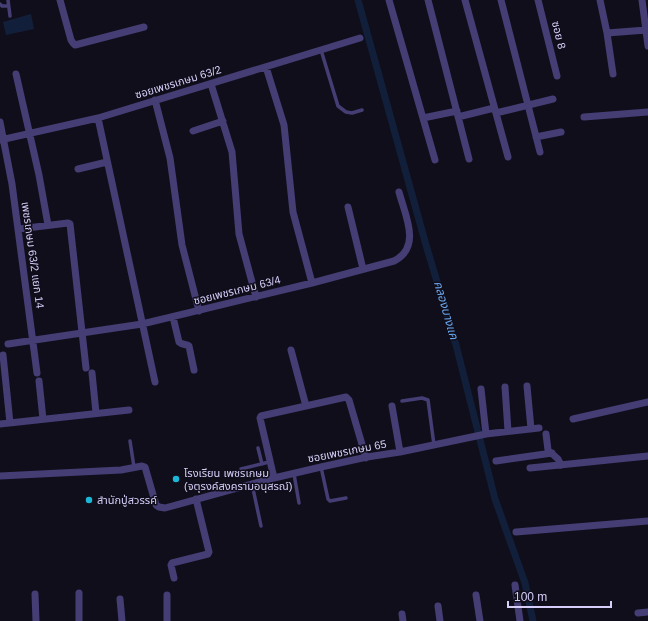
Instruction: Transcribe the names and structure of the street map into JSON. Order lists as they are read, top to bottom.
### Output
{
  "streets": {
    "street": [
      "ซอย 8",
      "ซอยเพชรเกษม 63/2",
      "เพชรเกษม 63/2 แยก 14",
      "ซอยเพชรเกษม 63/4",
      "ซอยเพชรเกษม 65"
    ]
  },
  "crossings": [
    ["ซอยเพชรเกษม 63/2", "เพชรเกษม 63/2 แยก 14"],
    ["เพชรเกษม 63/2 แยก 14", "ซอยเพชรเกษม 63/4"]
  ],
  "water": ["คลองบางแค"],
  "places": ["โรงเรียน เพชรเกษม (จตุรงค์สงครามอนุสรณ์)", "สำนักปู่สวรรค์"],
  "scale_bar": "100 m"
}
